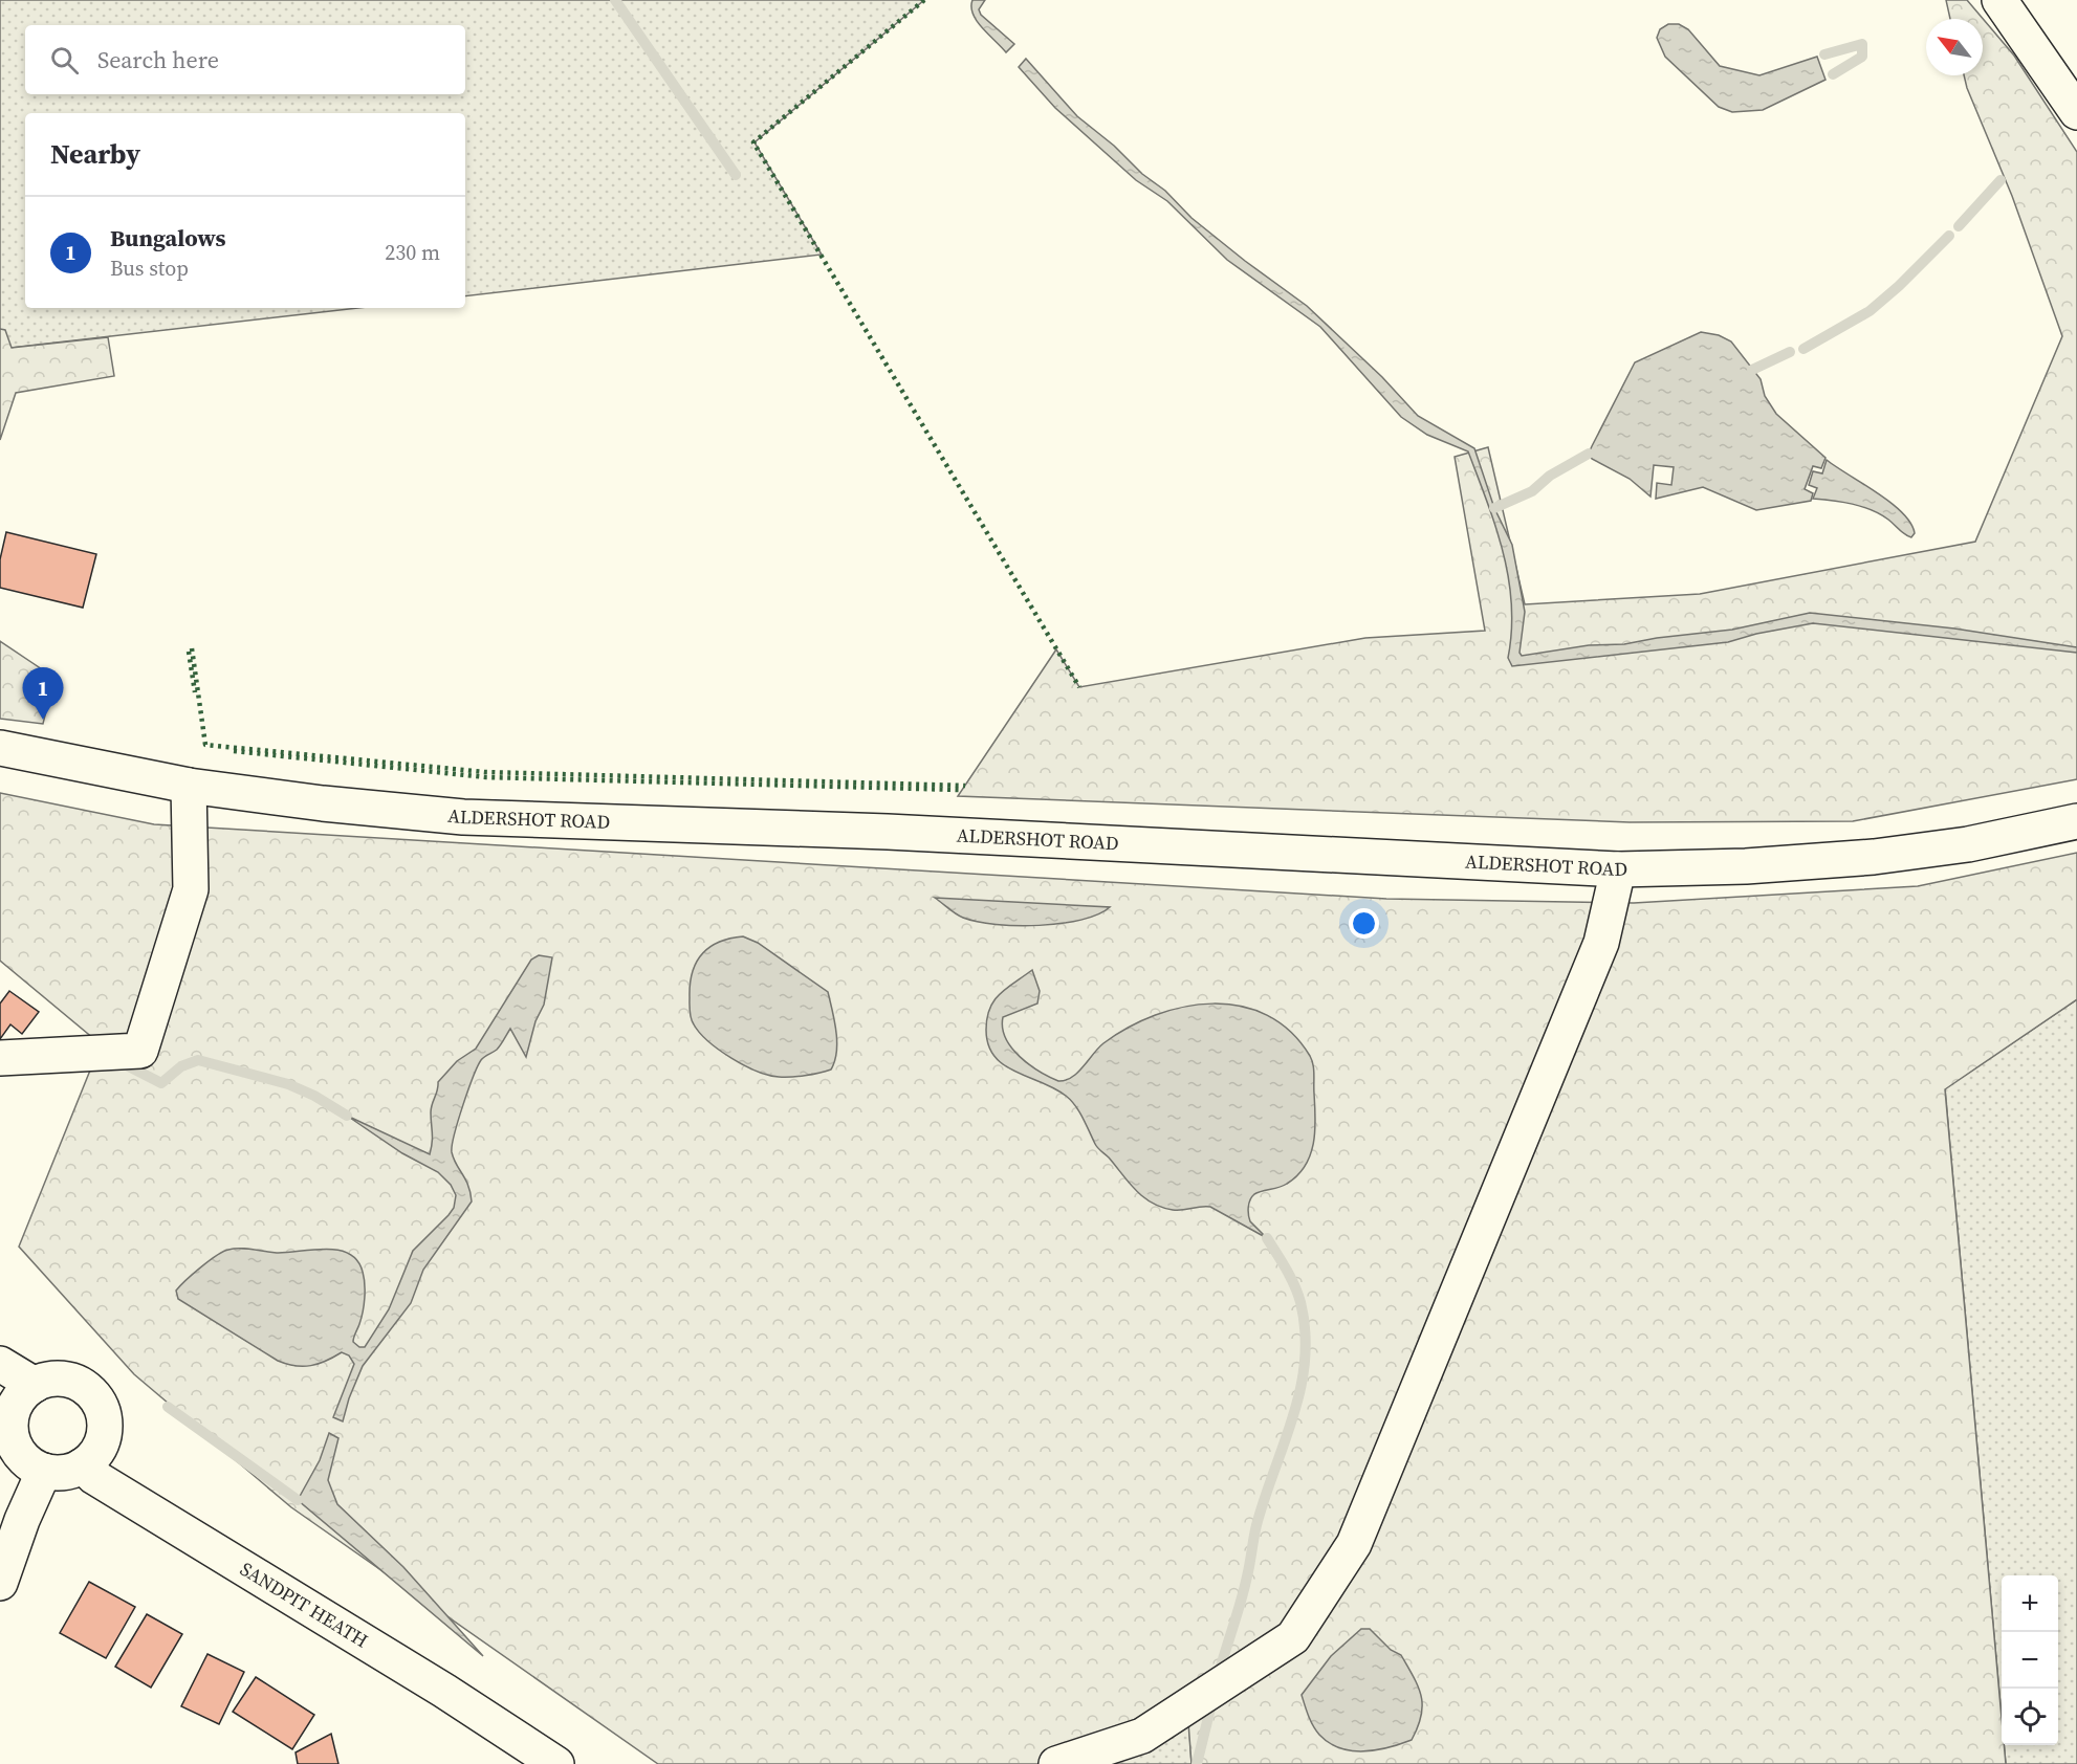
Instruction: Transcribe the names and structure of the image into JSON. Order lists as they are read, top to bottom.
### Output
{
  "streets": {
    "main road": ["ALDERSHOT ROAD", "SANDPIT HEATH"]
  },
  "north": "top left",
  "page": {
    "search": "Search here",
    "heading": "Nearby",
    "list": [
      {
        "mark": "1",
        "name": "Bungalows",
        "note": "Bus stop",
        "value": "230 m"
      }
    ],
    "pins": "1",
    "map_buttons": ["+", "−"]
  }
}
